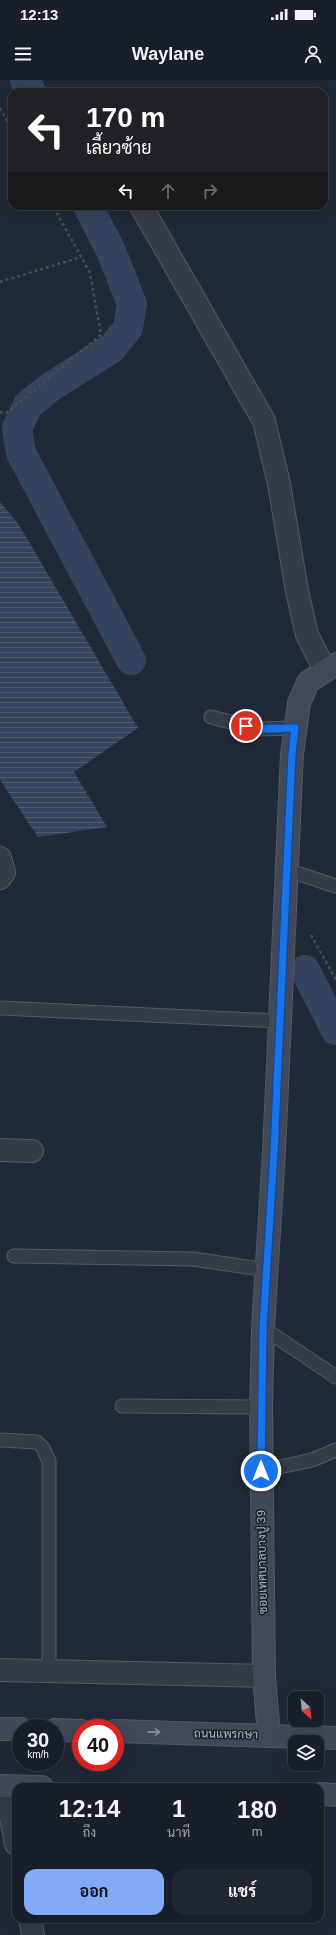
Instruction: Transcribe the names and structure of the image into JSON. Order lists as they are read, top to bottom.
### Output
{
  "streets": {
    "street": ["ซอยเทศบาลบางปู 39", "ถนนแพรกษา"]
  },
  "crossings": [
    ["ซอยเทศบาลบางปู 39", "ถนนแพรกษา"]
  ],
  "north": "bottom right",
  "page": {
    "status": "12:13",
    "header": "Waylane",
    "turn": ["170 m", "เลี้ยวซ้าย"],
    "speed": "30 km/h",
    "limit": "40",
    "eta": [
      "12:14",
      "ถึง",
      "1",
      "นาที",
      "180",
      "m"
    ],
    "buttons": ["ออก", "แชร์"]
  }
}
